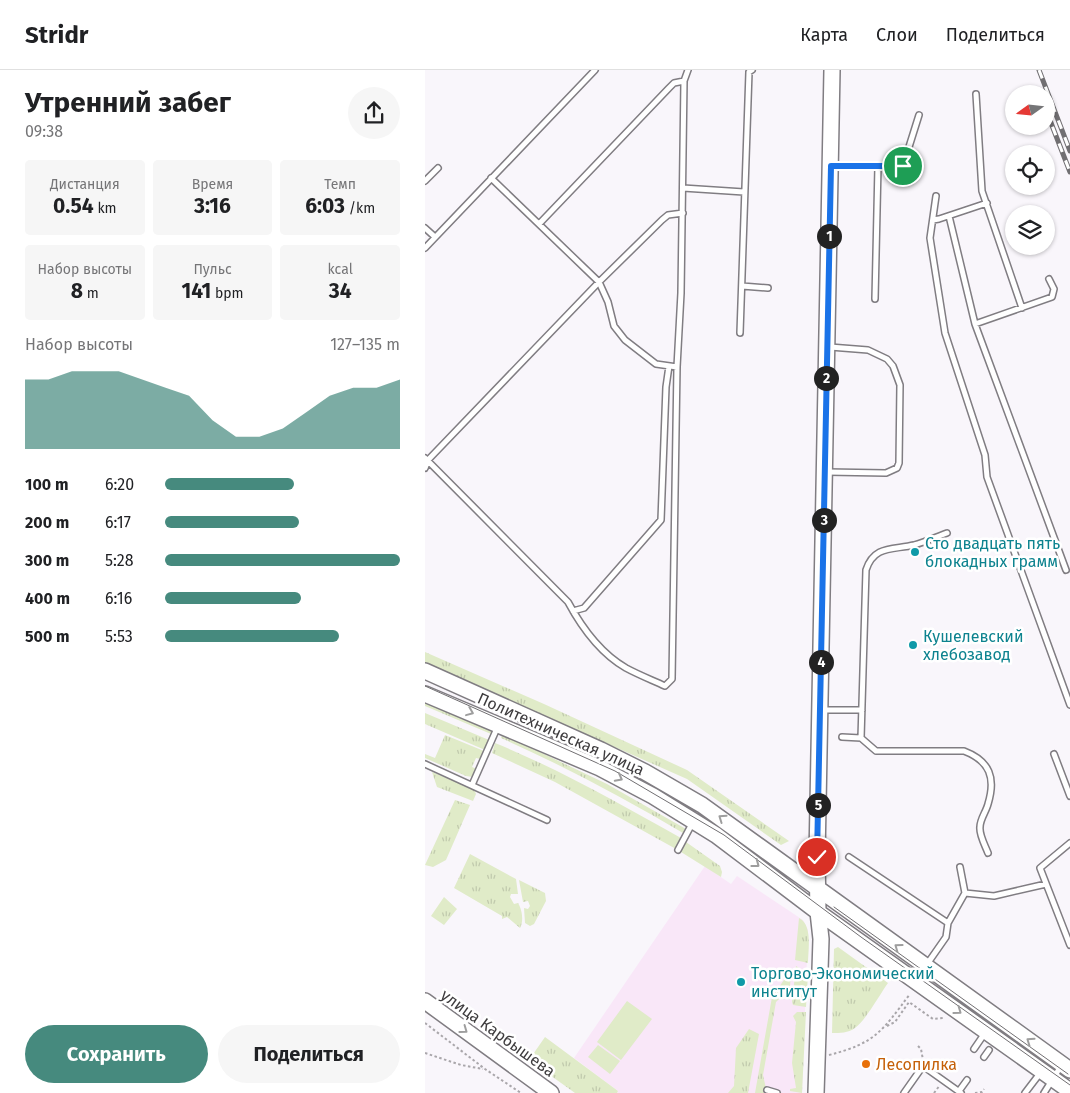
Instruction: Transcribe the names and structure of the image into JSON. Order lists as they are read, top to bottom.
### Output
{
  "streets": {
    "main road": ["Политехническая улица", "улица Карбышева"]
  },
  "one_way": ["улица Карбышева"],
  "places": [
    "Сто двадцать пять блокадных грамм",
    "Кушелевский хлебозавод",
    "Торгово-Экономический институт",
    "Лесопилка"
  ],
  "north": "left",
  "page": {
    "header": "Stridr",
    "nav": ["Карта", "Слои", "Поделиться"],
    "heading": ["Утренний забег", "09:38"],
    "stats": [
      ["Дистанция", "0.54 km"],
      ["Время", "3:16"],
      ["Темп", "6:03 /km"],
      ["Набор высоты", "8 m"],
      ["Пульс", "141 bpm"],
      ["kcal", "34"]
    ],
    "pins": [
      "1",
      "2",
      "3",
      "4",
      "5"
    ],
    "chart": ["Набор высоты", "127–135 m"],
    "list": [
      {
        "name": "100 m",
        "note": "6:20"
      },
      {
        "name": "200 m",
        "note": "6:17"
      },
      {
        "name": "300 m",
        "note": "5:28"
      },
      {
        "name": "400 m",
        "note": "6:16"
      },
      {
        "name": "500 m",
        "note": "5:53"
      }
    ],
    "buttons": ["Сохранить", "Поделиться"]
  }
}
